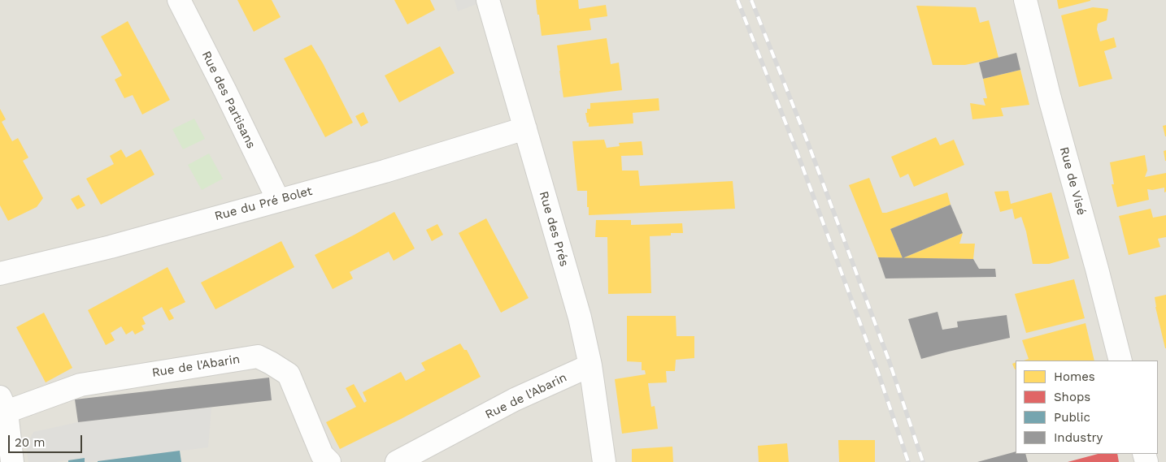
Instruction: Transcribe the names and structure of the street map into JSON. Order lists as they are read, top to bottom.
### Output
{
  "streets": {
    "street": [
      "Rue des Partisans",
      "Rue de Visé",
      "Rue du Pré Bolet",
      "Rue des Prés",
      "Rue de l'Abarin"
    ]
  },
  "crossings": [
    ["Rue des Partisans", "Rue du Pré Bolet"],
    ["Rue du Pré Bolet", "Rue des Prés"],
    ["Rue des Prés", "Rue de l'Abarin"]
  ],
  "legend": [
    "Homes",
    "Shops",
    "Public",
    "Industry"
  ],
  "scale_bar": "20 m"
}
